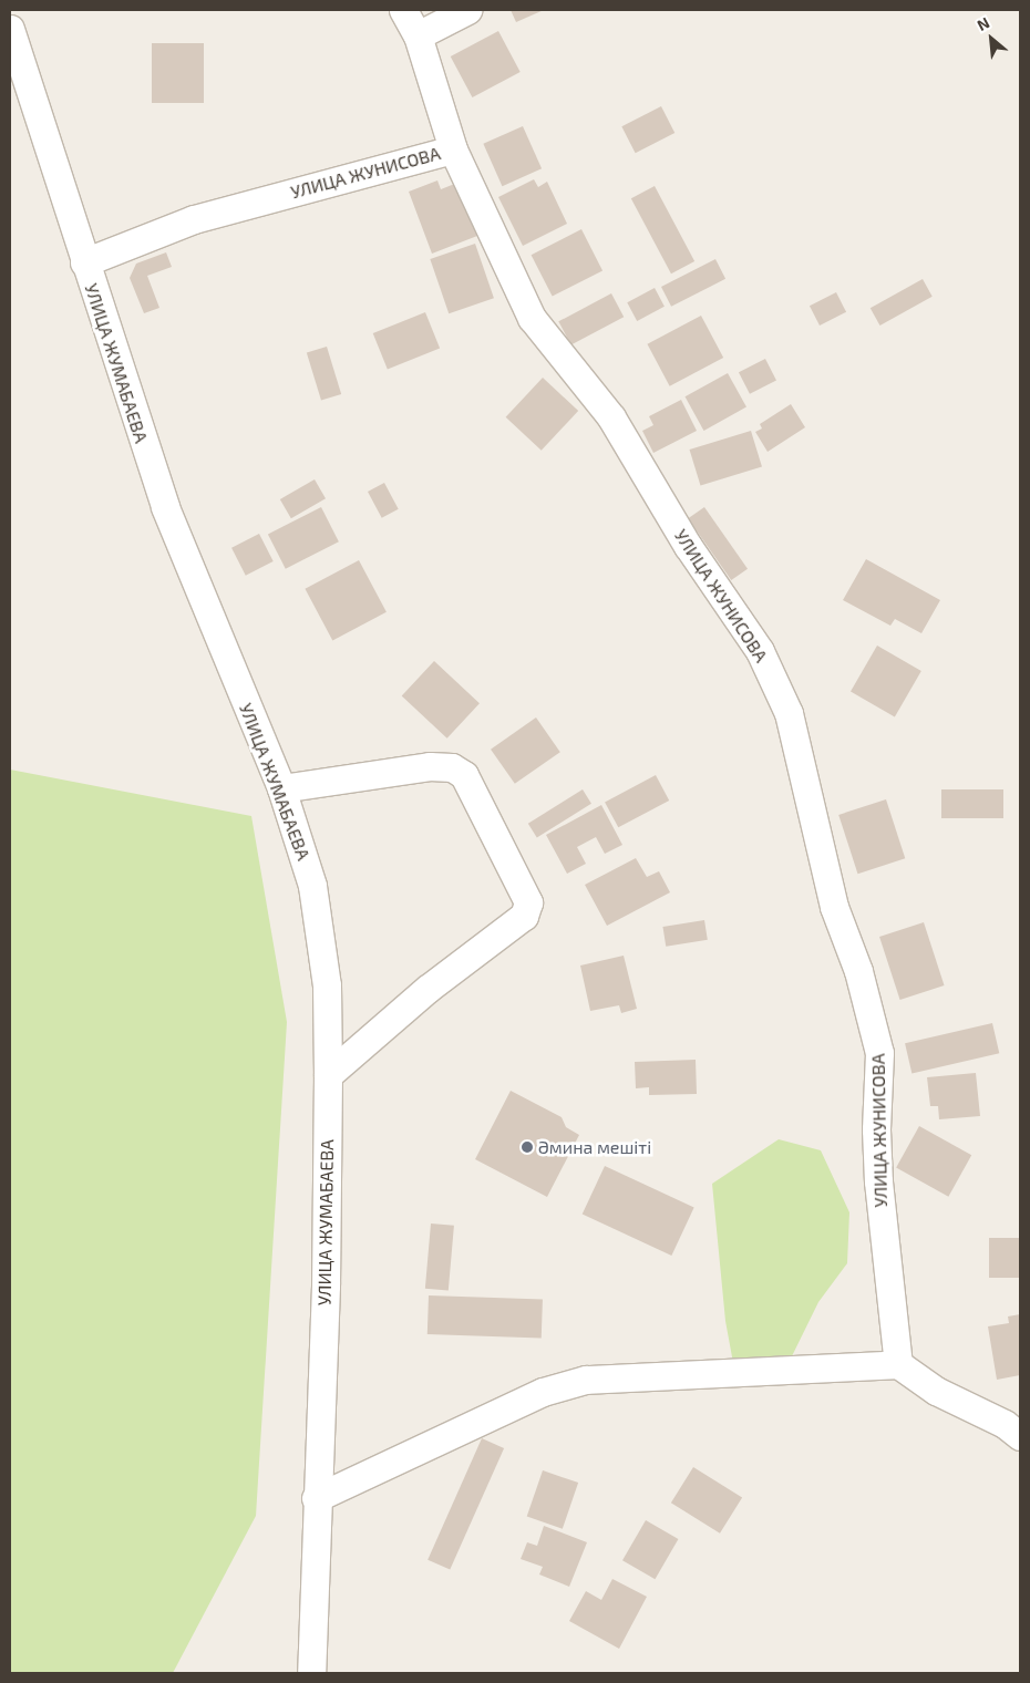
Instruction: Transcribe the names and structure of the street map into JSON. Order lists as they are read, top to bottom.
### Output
{
  "streets": {
    "street": ["УЛИЦА ЖУНИСОВА", "УЛИЦА ЖУМАБАЕВА"]
  },
  "crossings": [
    ["УЛИЦА ЖУНИСОВА", "УЛИЦА ЖУМАБАЕВА"]
  ],
  "places": ["Әмина мешіті"],
  "north": "top left"
}
